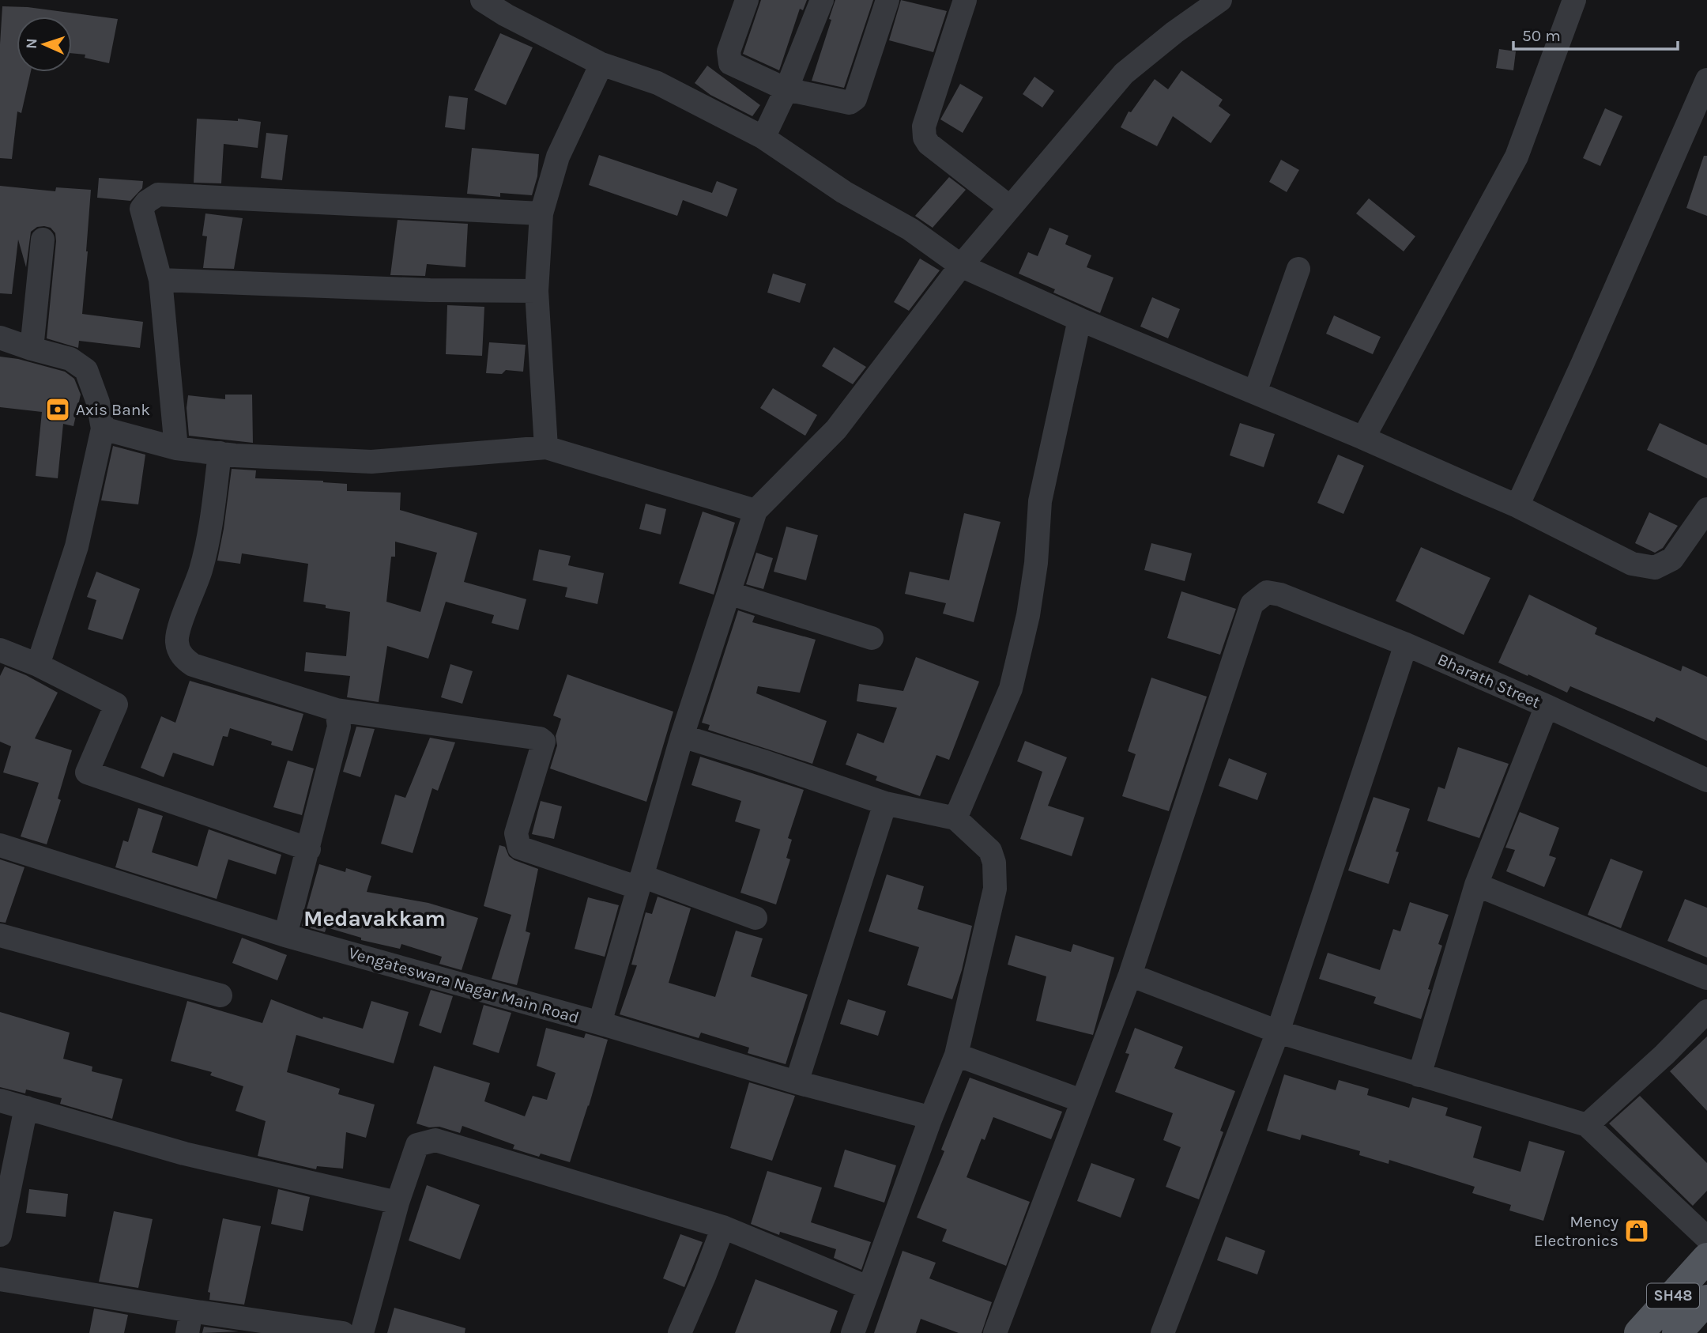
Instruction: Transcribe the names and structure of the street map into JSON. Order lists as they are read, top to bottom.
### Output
{
  "streets": {
    "main road": ["SH48"],
    "street": ["Bharath Street", "Vengateswara Nagar Main Road"]
  },
  "districts": ["Medavakkam"],
  "places": {
    "bank": ["Axis Bank"],
    "shop": ["Mency Electronics"]
  },
  "scale_bar": "50 m",
  "north": "left"
}
